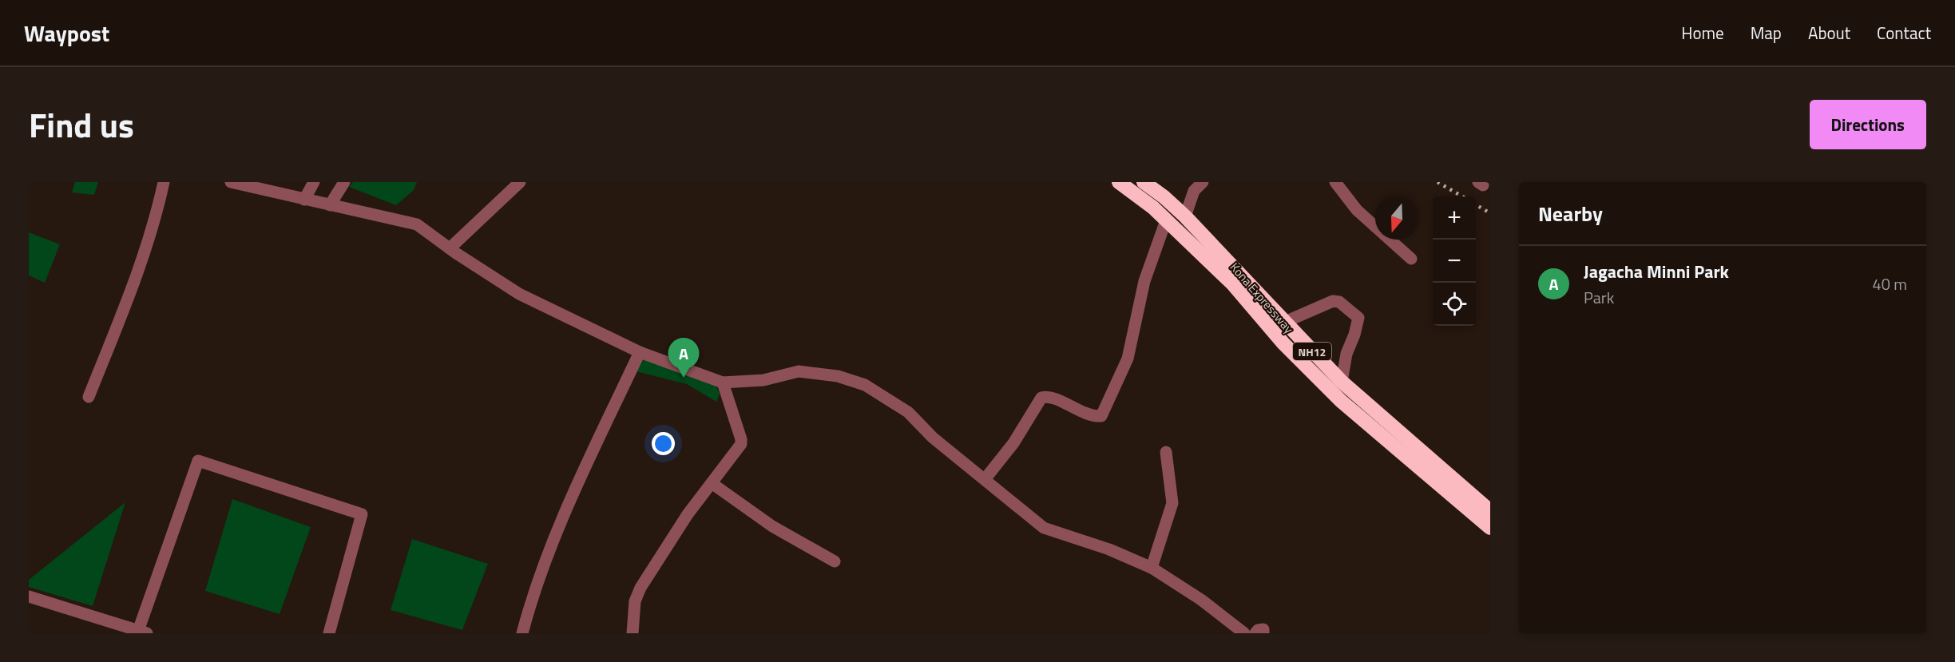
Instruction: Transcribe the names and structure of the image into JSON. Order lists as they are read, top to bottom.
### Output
{
  "streets": {
    "highway": ["Kona Expressway", "NH12"]
  },
  "north": "bottom",
  "page": {
    "header": "Waypost",
    "nav": [
      "Home",
      "Map",
      "About",
      "Contact"
    ],
    "title": "Find us",
    "buttons": "Directions",
    "heading": "Nearby",
    "map_buttons": ["+", "−"],
    "list": [
      {
        "mark": "A",
        "name": "Jagacha Minni Park",
        "note": "Park",
        "value": "40 m"
      }
    ],
    "pins": "A"
  }
}
